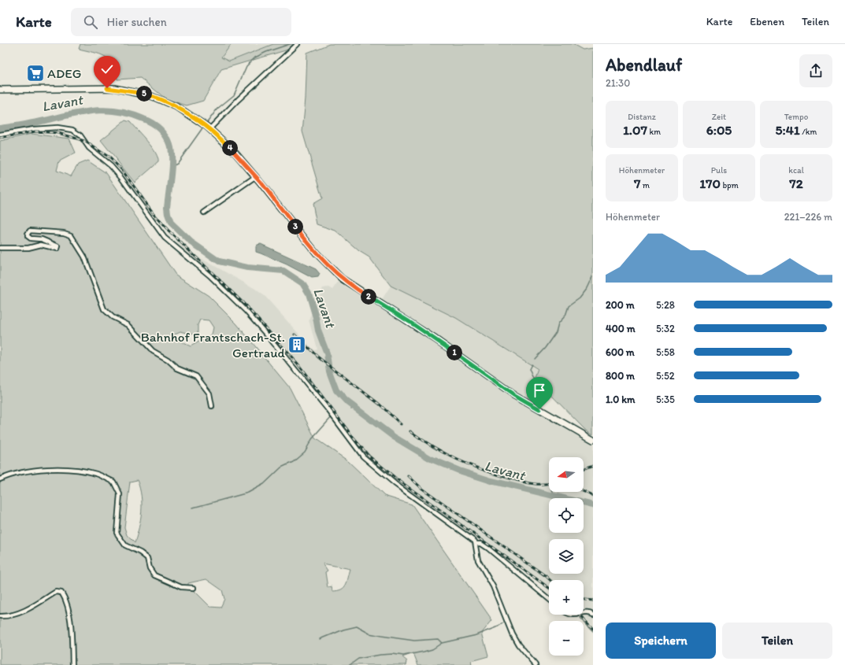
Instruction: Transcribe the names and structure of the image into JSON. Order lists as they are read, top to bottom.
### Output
{
  "water": ["Lavant"],
  "places": {
    "supermarket": ["ADEG"],
    "building": ["Bahnhof Frantschach-St. Gertraud"]
  },
  "north": "left",
  "page": {
    "header": "Karte",
    "search": "Hier suchen",
    "nav": ["Karte", "Ebenen", "Teilen"],
    "heading": ["Abendlauf", "21:30"],
    "pins": [
      "5",
      "4",
      "3",
      "2",
      "1"
    ],
    "stats": [
      ["Distanz", "1.07 km"],
      ["Zeit", "6:05"],
      ["Tempo", "5:41 /km"],
      ["Höhenmeter", "7 m"],
      ["Puls", "170 bpm"],
      ["kcal", "72"]
    ],
    "chart": ["Höhenmeter", "221–226 m"],
    "list": [
      {
        "name": "200 m",
        "note": "5:28"
      },
      {
        "name": "400 m",
        "note": "5:32"
      },
      {
        "name": "600 m",
        "note": "5:58"
      },
      {
        "name": "800 m",
        "note": "5:52"
      },
      {
        "name": "1.0 km",
        "note": "5:35"
      }
    ],
    "map_buttons": ["+", "−"],
    "buttons": ["Speichern", "Teilen"]
  }
}
